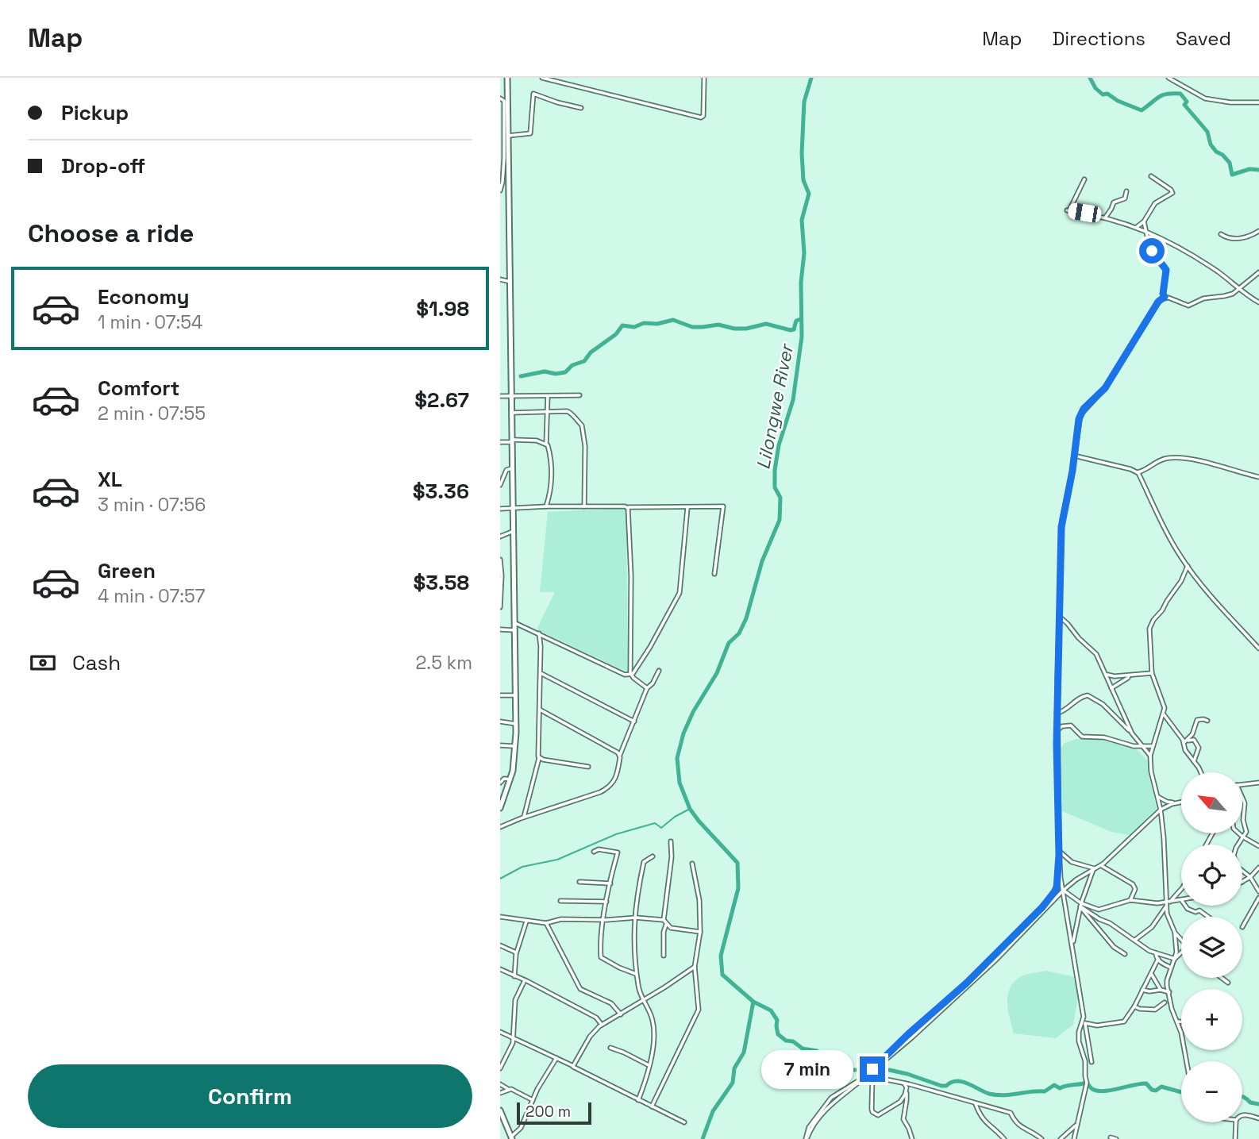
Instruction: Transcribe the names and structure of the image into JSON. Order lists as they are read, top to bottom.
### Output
{
  "water": ["Lilongwe River"],
  "scale_bar": "200 m",
  "north": "top left",
  "page": {
    "header": "Map",
    "nav": ["Map", "Directions", "Saved"],
    "banner": ["Pickup", "Drop-off"],
    "heading": "Choose a ride",
    "list": [
      {
        "name": "Economy",
        "note": "1 min · 07:54",
        "value": "$1.98"
      },
      {
        "name": "Comfort",
        "note": "2 min · 07:55",
        "value": "$2.67"
      },
      {
        "name": "XL",
        "note": "3 min · 07:56",
        "value": "$3.36"
      },
      {
        "name": "Green",
        "note": "4 min · 07:57",
        "value": "$3.58"
      }
    ],
    "pay": ["Cash", "2.5 km"],
    "map_buttons": ["+", "−"],
    "bubble": "7 min",
    "buttons": "Confirm",
    "scale": "200 m"
  }
}
